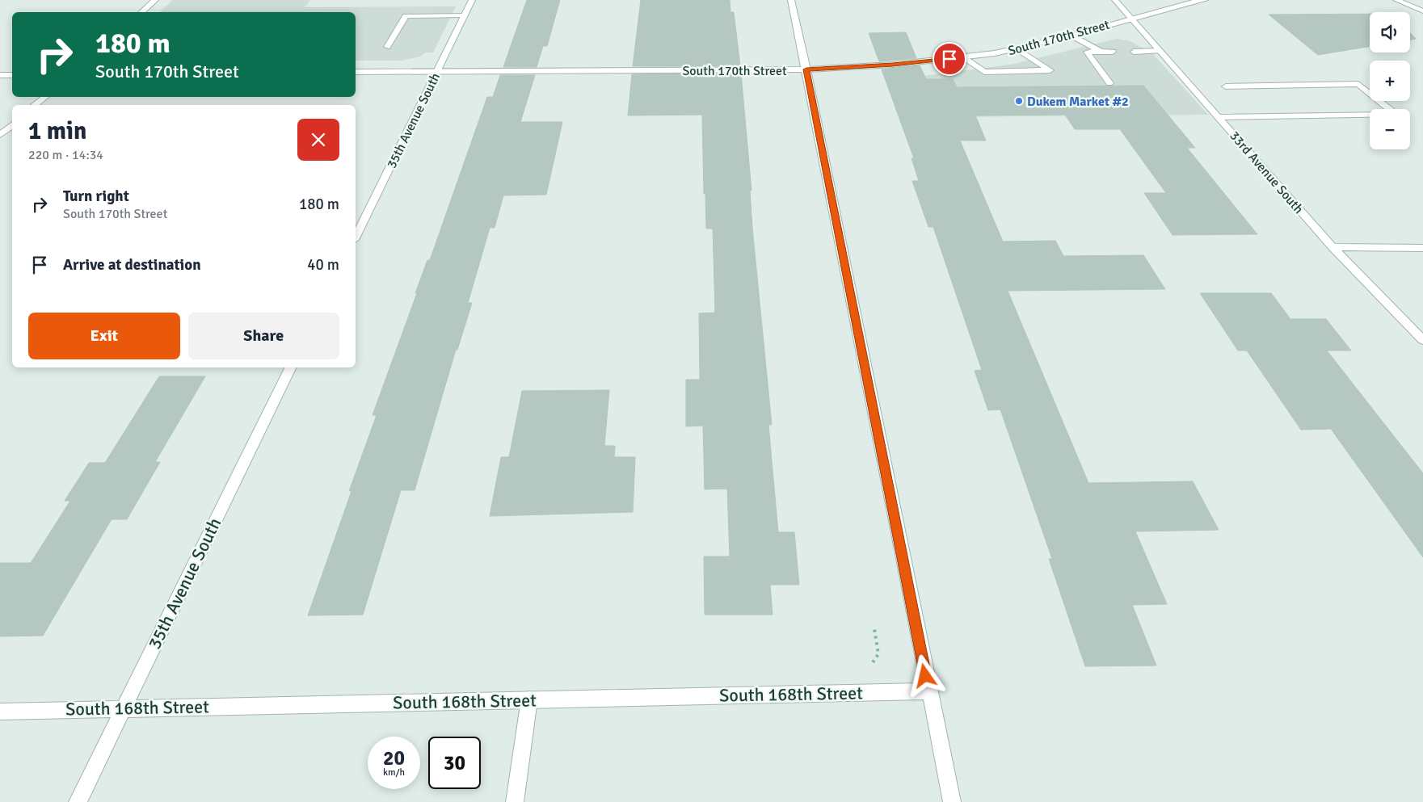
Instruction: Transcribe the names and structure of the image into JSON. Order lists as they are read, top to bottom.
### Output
{
  "streets": {
    "street": [
      "South 170th Street",
      "35th Avenue South",
      "33rd Avenue South",
      "South 168th Street"
    ]
  },
  "crossings": [
    ["South 170th Street", "35th Avenue South"],
    ["South 170th Street", "33rd Avenue South"],
    ["35th Avenue South", "South 168th Street"]
  ],
  "places": ["Dukem Market #2"],
  "page": {
    "map_buttons": ["+", "−"],
    "turn": ["180 m", "South 170th Street"],
    "heading": ["1 min", "220 m · 14:34"],
    "list": [
      {
        "name": "Turn right",
        "note": "South 170th Street",
        "value": "180 m"
      },
      {
        "name": "Arrive at destination",
        "value": "40 m"
      }
    ],
    "buttons": ["Exit", "Share"],
    "speed": "20 km/h",
    "limit": "30"
  }
}
